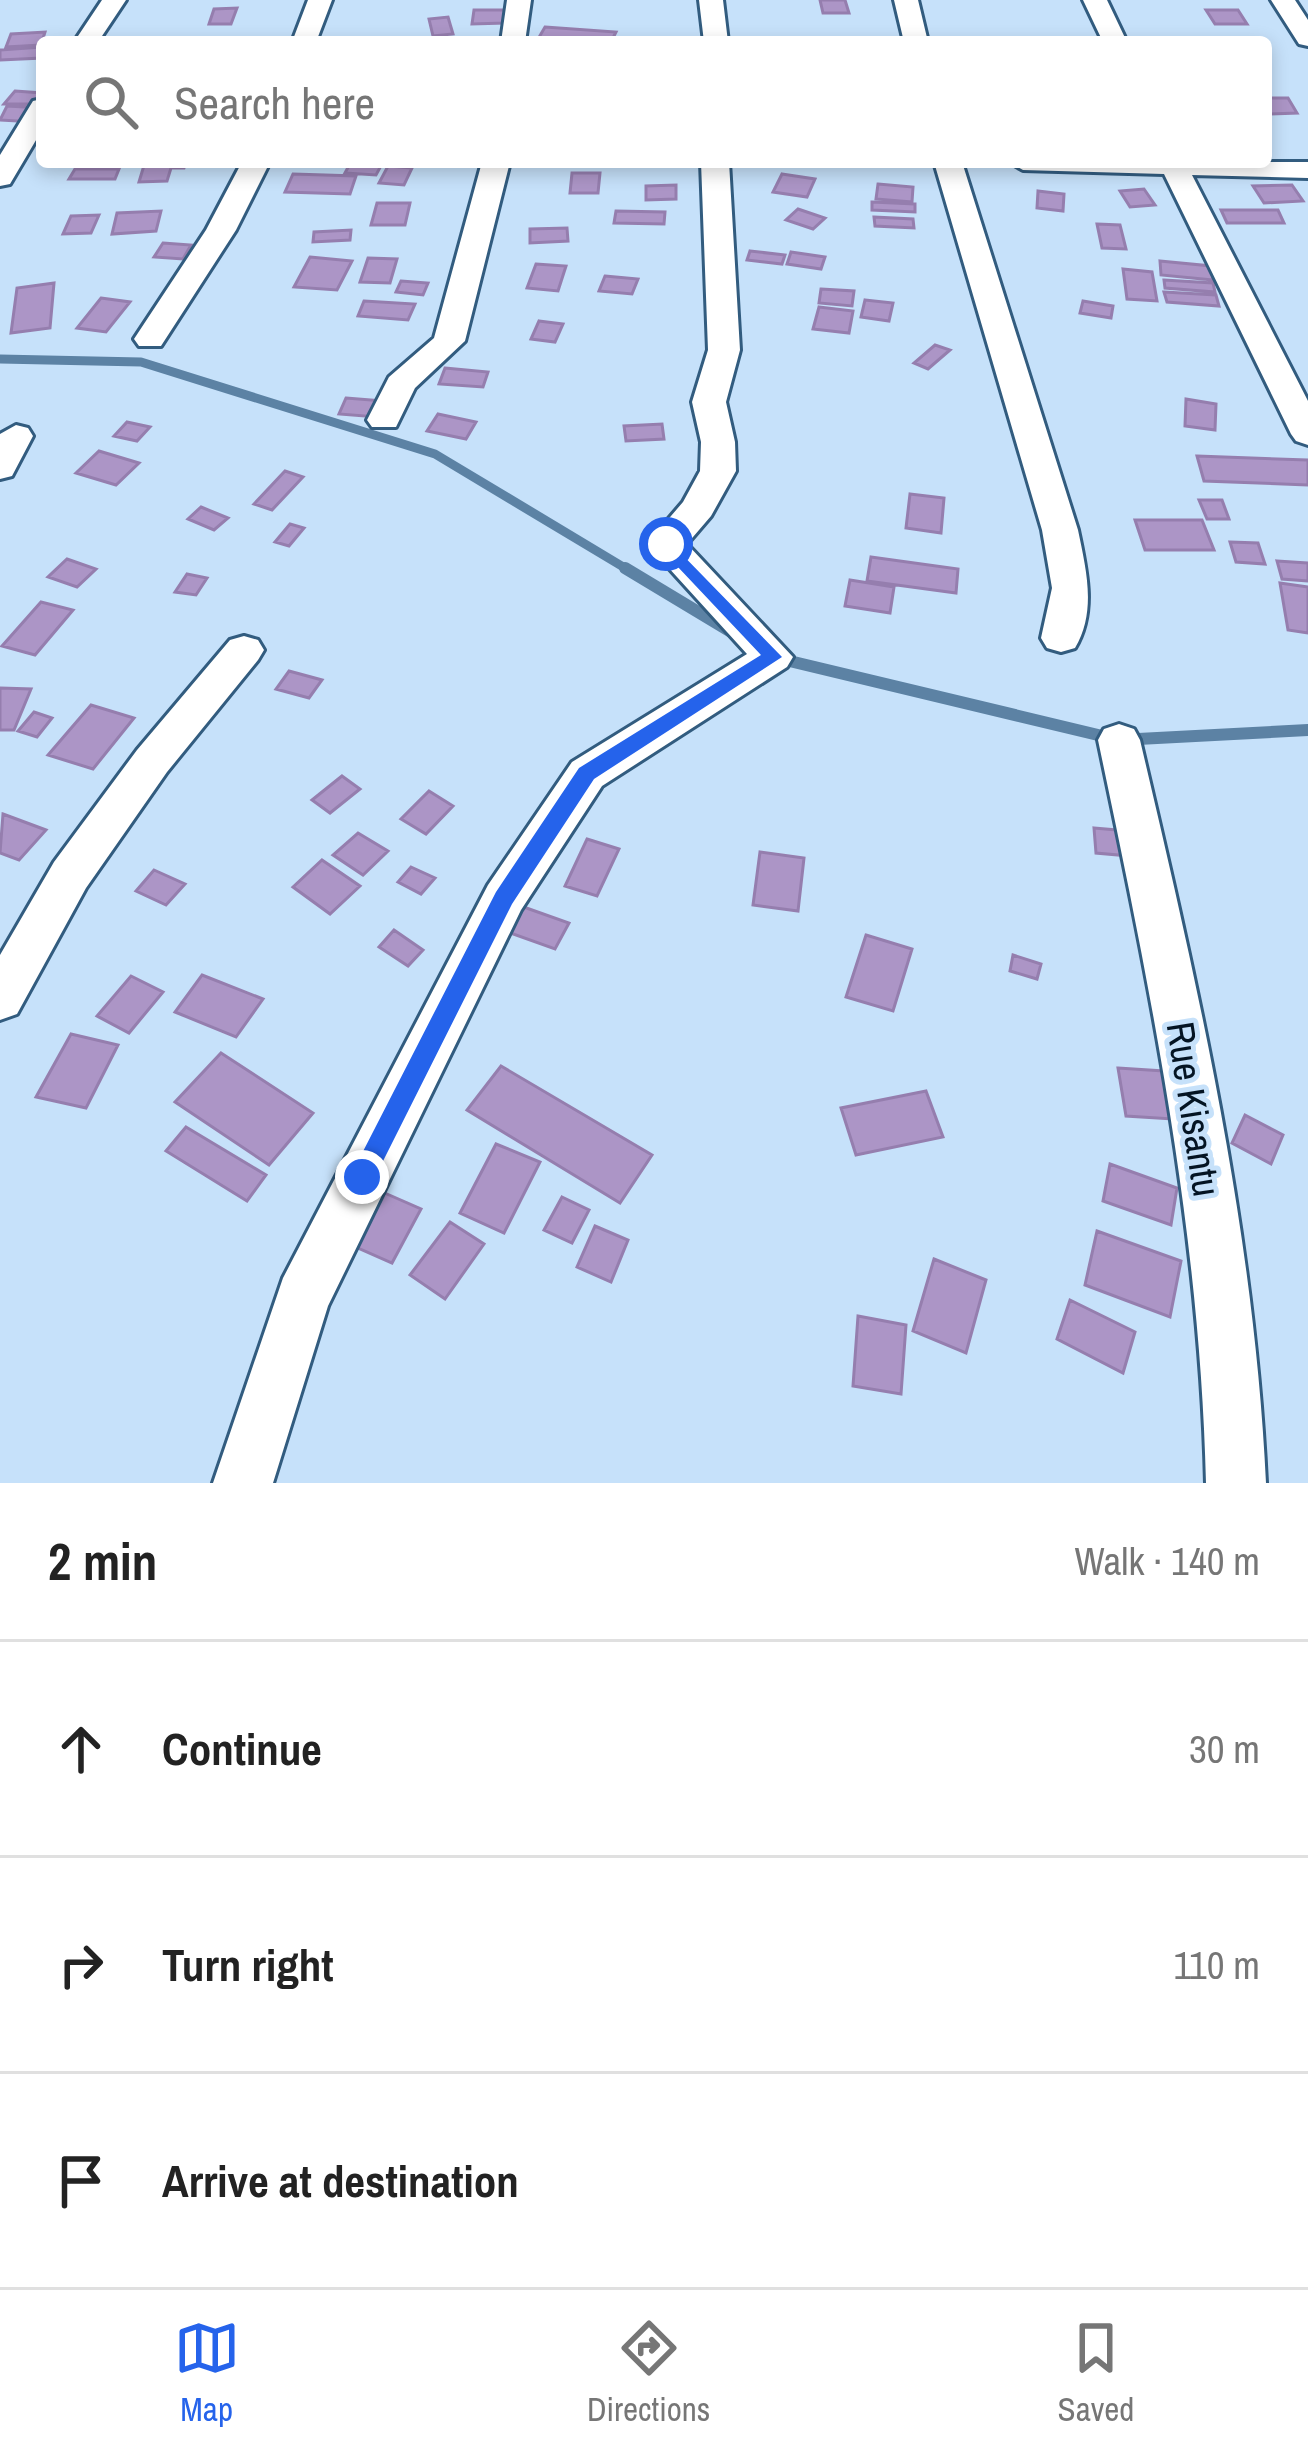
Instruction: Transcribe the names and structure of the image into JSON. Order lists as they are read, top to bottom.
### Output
{
  "streets": {
    "street": ["Rue Kisantu"]
  },
  "page": {
    "search": "Search here",
    "heading": ["2 min", "Walk · 140 m"],
    "list": [
      ["Continue", "30 m"],
      ["Turn right", "110 m"],
      "Arrive at destination"
    ],
    "nav": ["Map", "Directions", "Saved"]
  }
}
